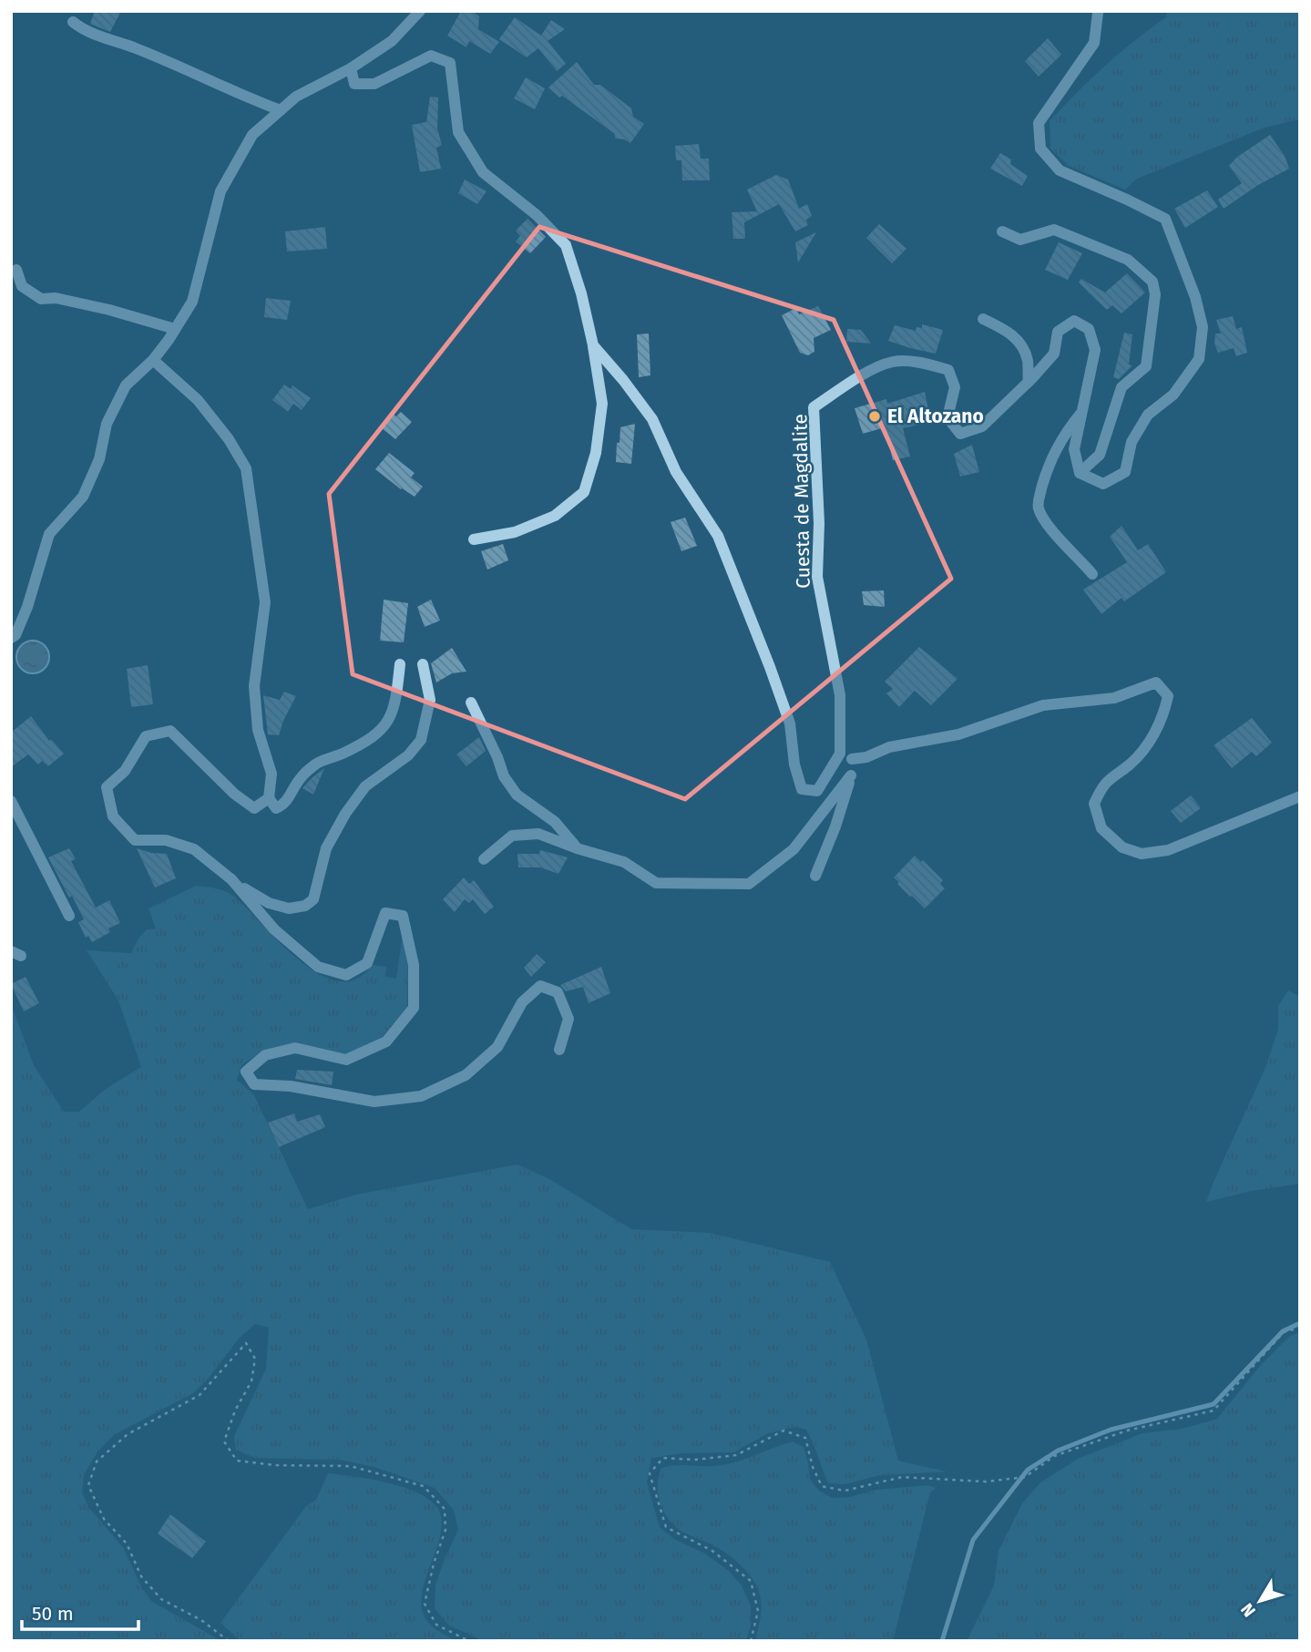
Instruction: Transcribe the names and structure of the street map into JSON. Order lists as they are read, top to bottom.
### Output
{
  "streets": {
    "street": ["Cuesta de Magdalite"]
  },
  "places": ["El Altozano"],
  "scale_bar": "50 m",
  "north": "bottom left"
}
